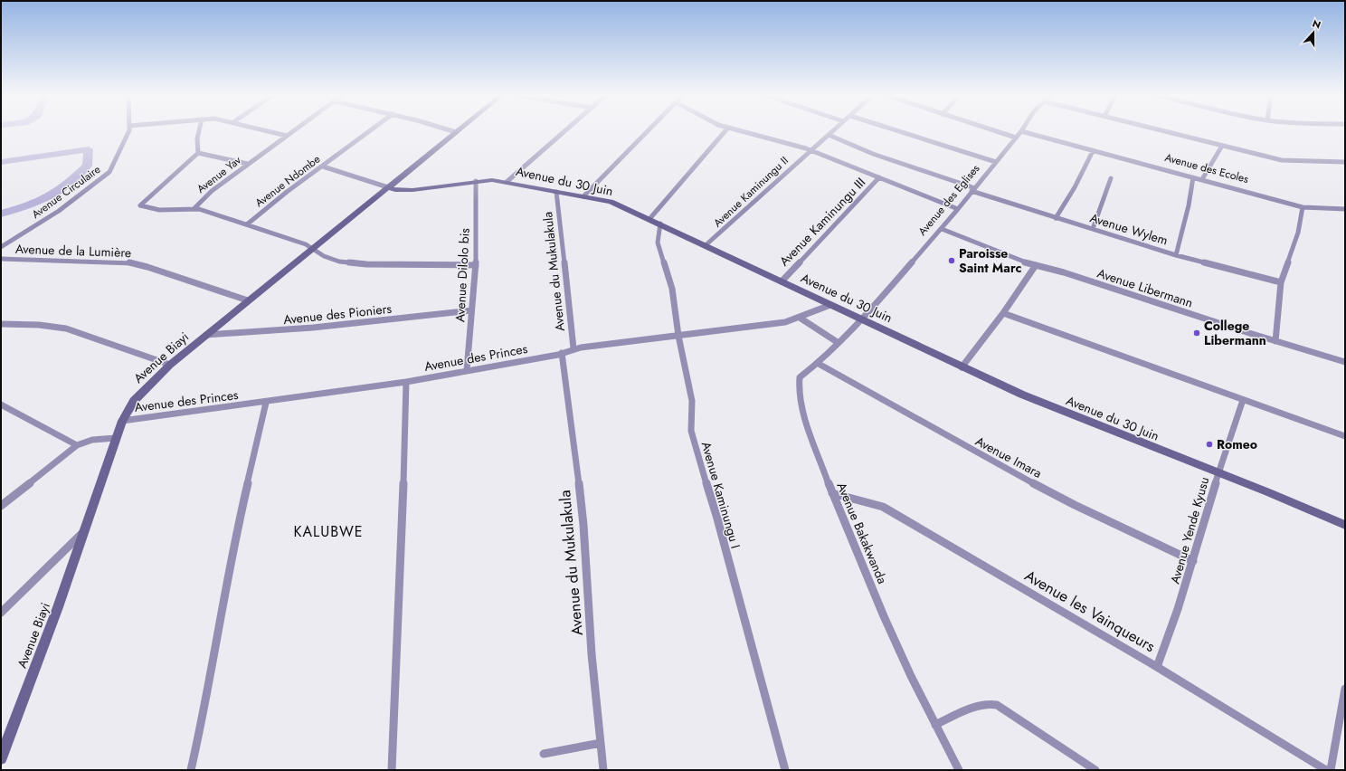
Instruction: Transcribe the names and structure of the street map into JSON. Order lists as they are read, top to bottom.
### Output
{
  "streets": {
    "street": [
      "Avenue des Ecoles",
      "Avenue Yav",
      "Avenue Ndombe",
      "Avenue du 30 Juin",
      "Avenue Circulaire",
      "Avenue Kaminungu II",
      "Avenue des Eglises",
      "Avenue Kaminungu III",
      "Avenue Wylem",
      "Avenue de la Lumière",
      "Avenue du Mukulakula",
      "Avenue Dilolo bis",
      "Avenue Libermann",
      "Avenue des Pioniers",
      "Avenue Biayi",
      "Avenue des Princes",
      "Avenue Imara",
      "Avenue Kaminungu I",
      "Avenue Yende Kyusu",
      "Avenue Bakakwanda",
      "Avenue les Vainqueurs"
    ]
  },
  "crossings": [
    ["Avenue des Ecoles", "Avenue des Eglises"],
    ["Avenue Ndombe", "Avenue du 30 Juin"],
    ["Avenue du 30 Juin", "Avenue Kaminungu II"],
    ["Avenue du 30 Juin", "Avenue des Eglises"],
    ["Avenue du 30 Juin", "Avenue Kaminungu III"],
    ["Avenue du 30 Juin", "Avenue du Mukulakula"],
    ["Avenue du 30 Juin", "Avenue Dilolo bis"],
    ["Avenue du 30 Juin", "Avenue Biayi"],
    ["Avenue du 30 Juin", "Avenue des Princes"],
    ["Avenue du 30 Juin", "Avenue Kaminungu I"],
    ["Avenue du 30 Juin", "Avenue Yende Kyusu"],
    ["Avenue du 30 Juin", "Avenue Bakakwanda"],
    ["Avenue Kaminungu II", "Avenue Wylem"],
    ["Avenue des Eglises", "Avenue Wylem"],
    ["Avenue des Eglises", "Avenue Libermann"],
    ["Avenue des Eglises", "Avenue Bakakwanda"],
    ["Avenue de la Lumière", "Avenue Biayi"],
    ["Avenue du Mukulakula", "Avenue des Princes"],
    ["Avenue Dilolo bis", "Avenue des Pioniers"],
    ["Avenue Dilolo bis", "Avenue des Princes"],
    ["Avenue des Pioniers", "Avenue Biayi"],
    ["Avenue Biayi", "Avenue des Princes"],
    ["Avenue des Princes", "Avenue Kaminungu I"],
    ["Avenue Imara", "Avenue Yende Kyusu"],
    ["Avenue Imara", "Avenue Bakakwanda"],
    ["Avenue Yende Kyusu", "Avenue les Vainqueurs"],
    ["Avenue Bakakwanda", "Avenue les Vainqueurs"]
  ],
  "districts": ["KALUBWE"],
  "places": ["Paroisse Saint Marc", "College Libermann", "Romeo"],
  "north": "top"
}
